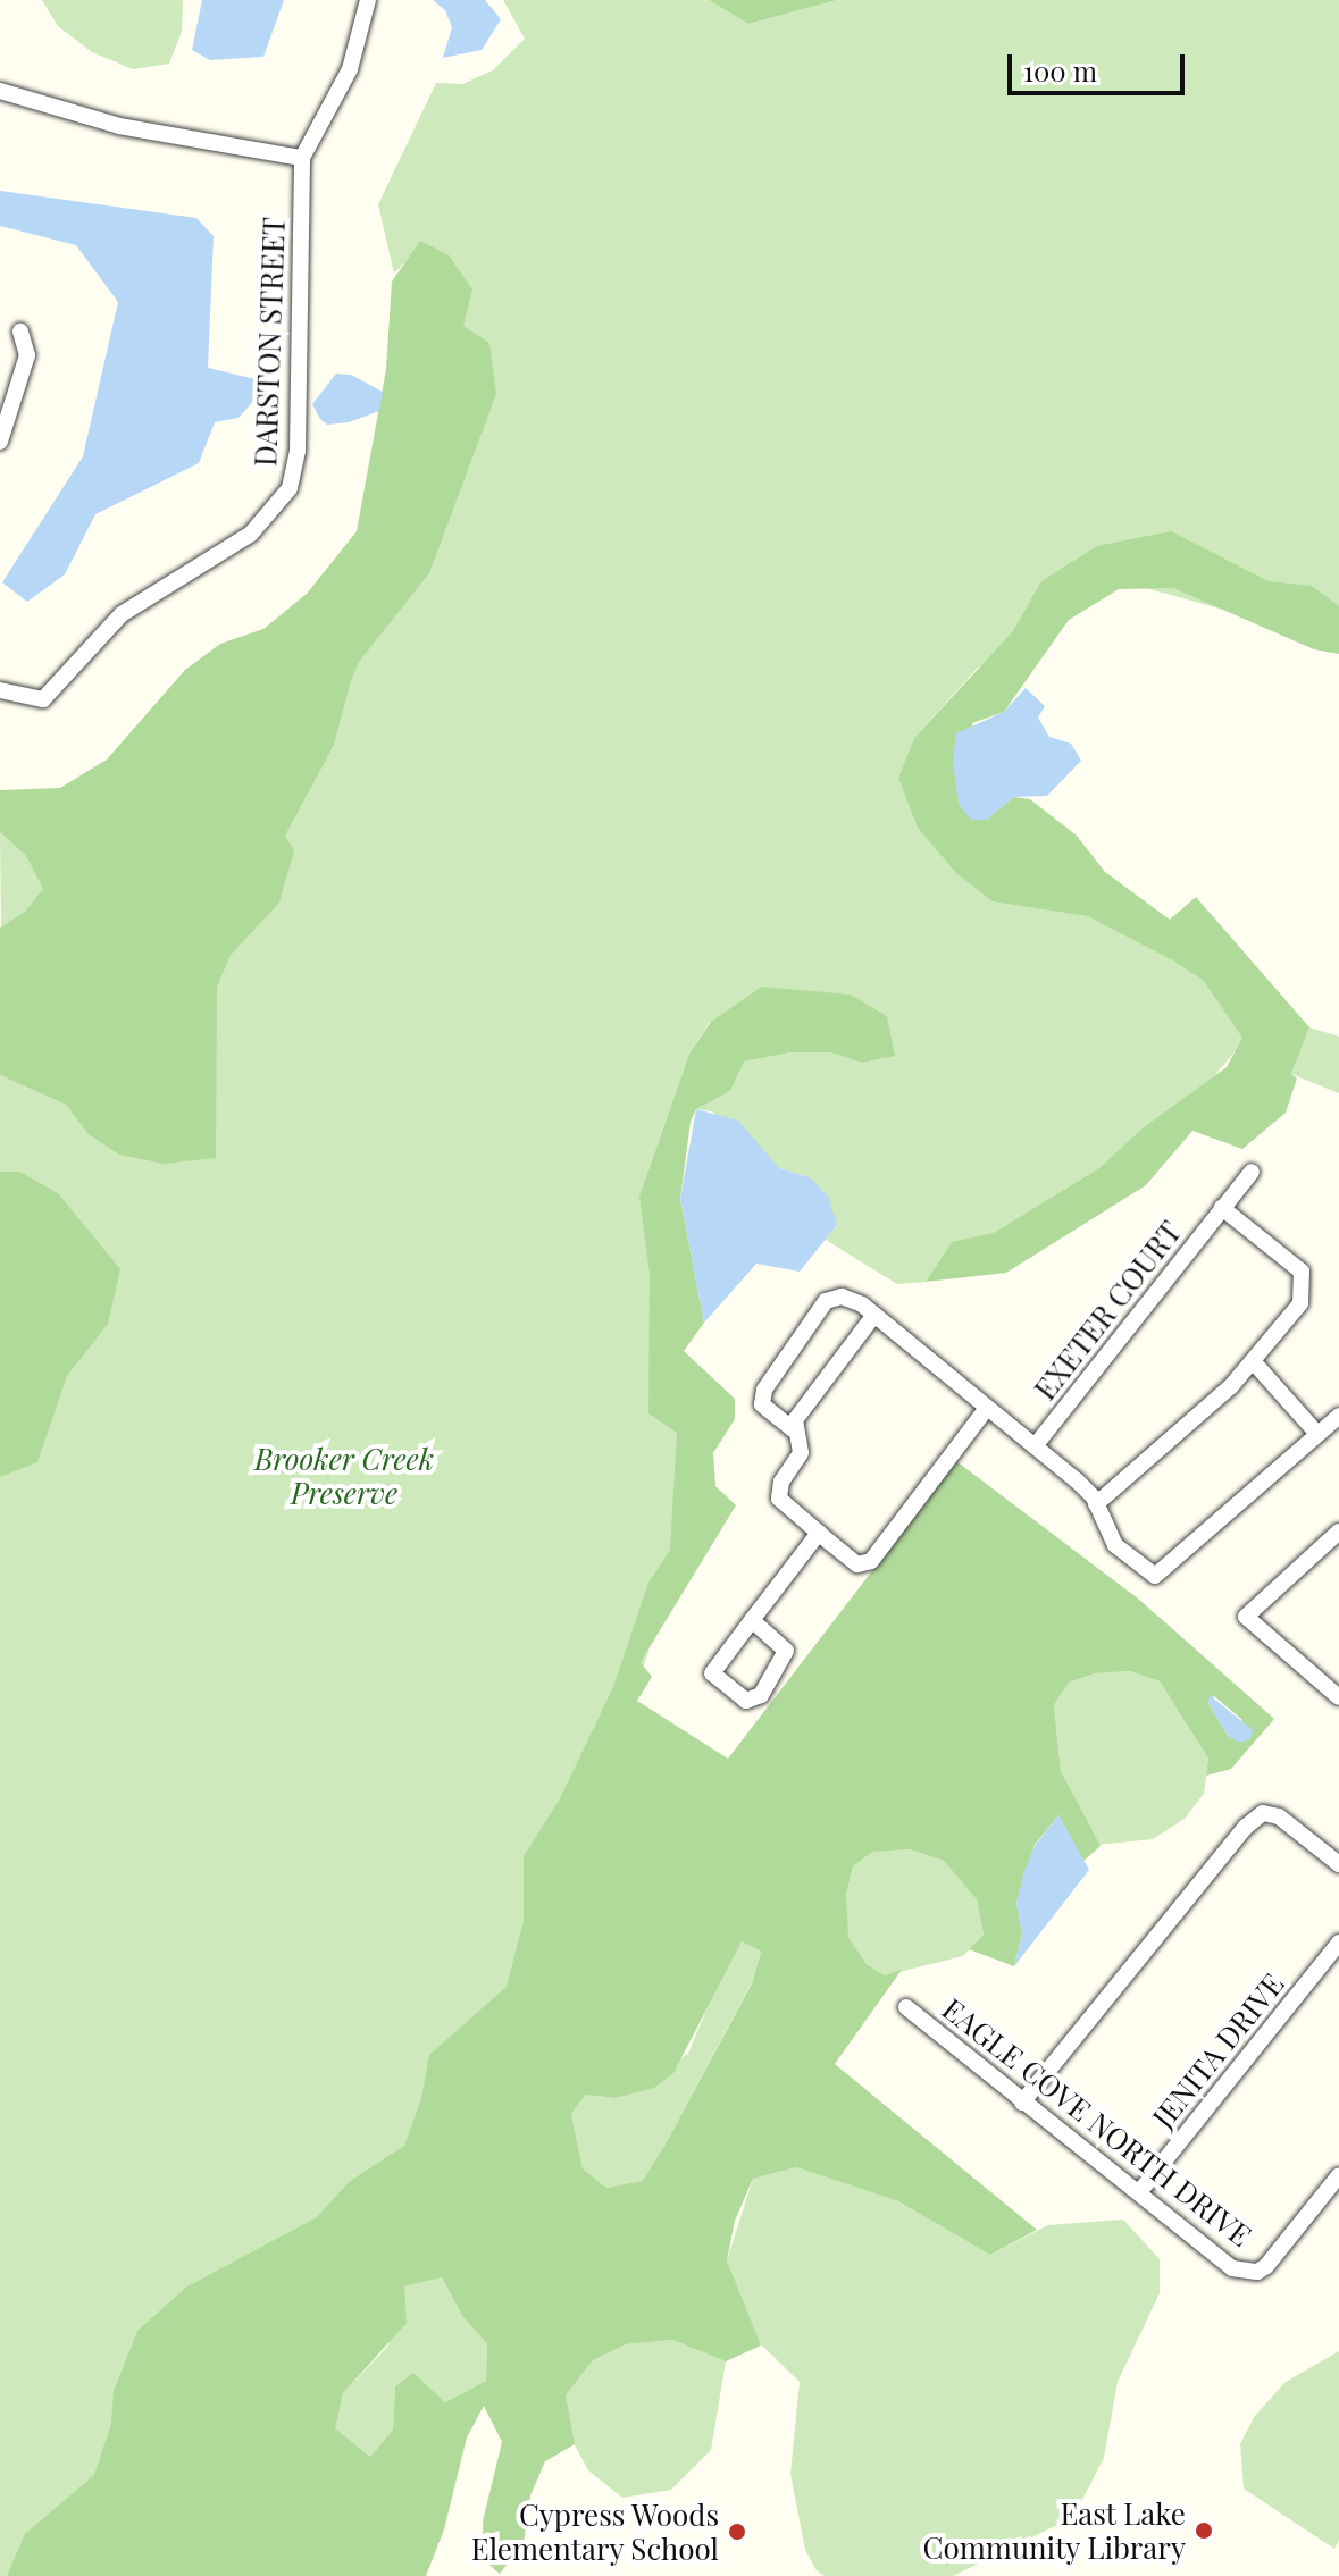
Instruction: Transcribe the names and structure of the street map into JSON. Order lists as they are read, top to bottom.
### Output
{
  "streets": {
    "street": [
      "DARSTON STREET",
      "EXETER COURT",
      "JENITA DRIVE",
      "EAGLE COVE NORTH DRIVE"
    ]
  },
  "crossings": [
    ["JENITA DRIVE", "EAGLE COVE NORTH DRIVE"]
  ],
  "parks": ["Brooker Creek Preserve"],
  "places": ["East Lake Community Library", "Cypress Woods Elementary School"],
  "scale_bar": "100 m"
}
